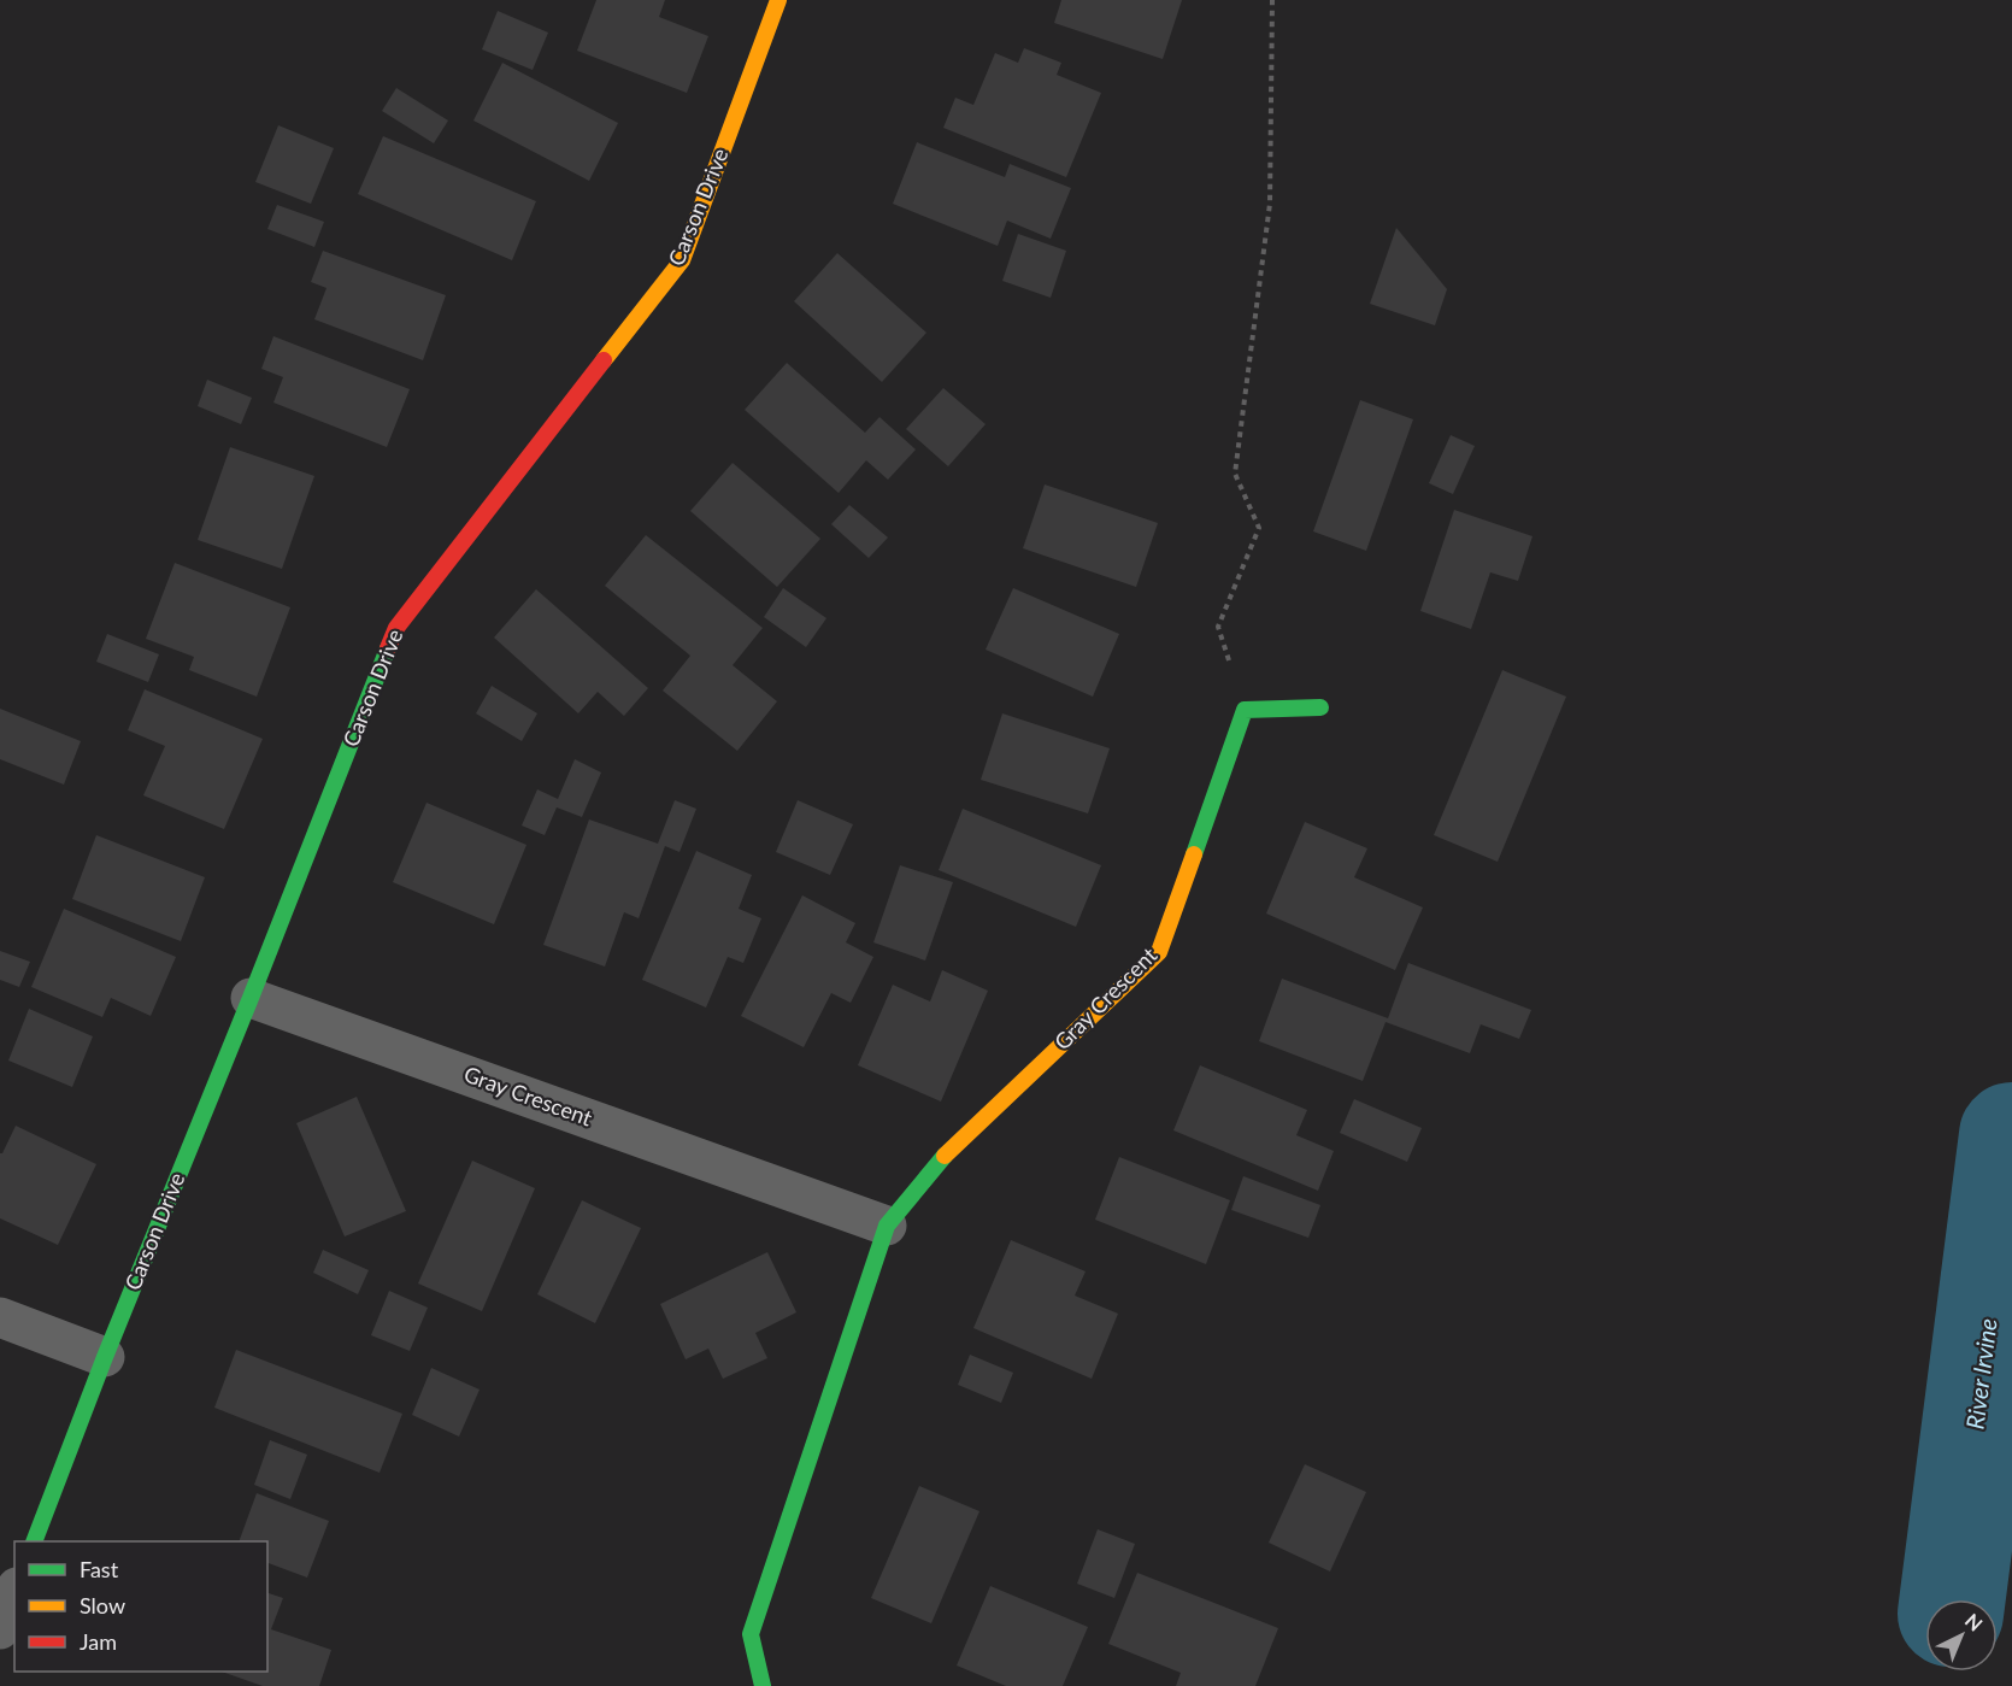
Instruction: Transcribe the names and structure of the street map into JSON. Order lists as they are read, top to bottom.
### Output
{
  "streets": {
    "street": ["Carson Drive", "Gray Crescent"]
  },
  "crossings": [
    ["Carson Drive", "Gray Crescent"]
  ],
  "water": ["River Irvine"],
  "legend": ["Fast", "Slow", "Jam"],
  "north": "top right"
}
